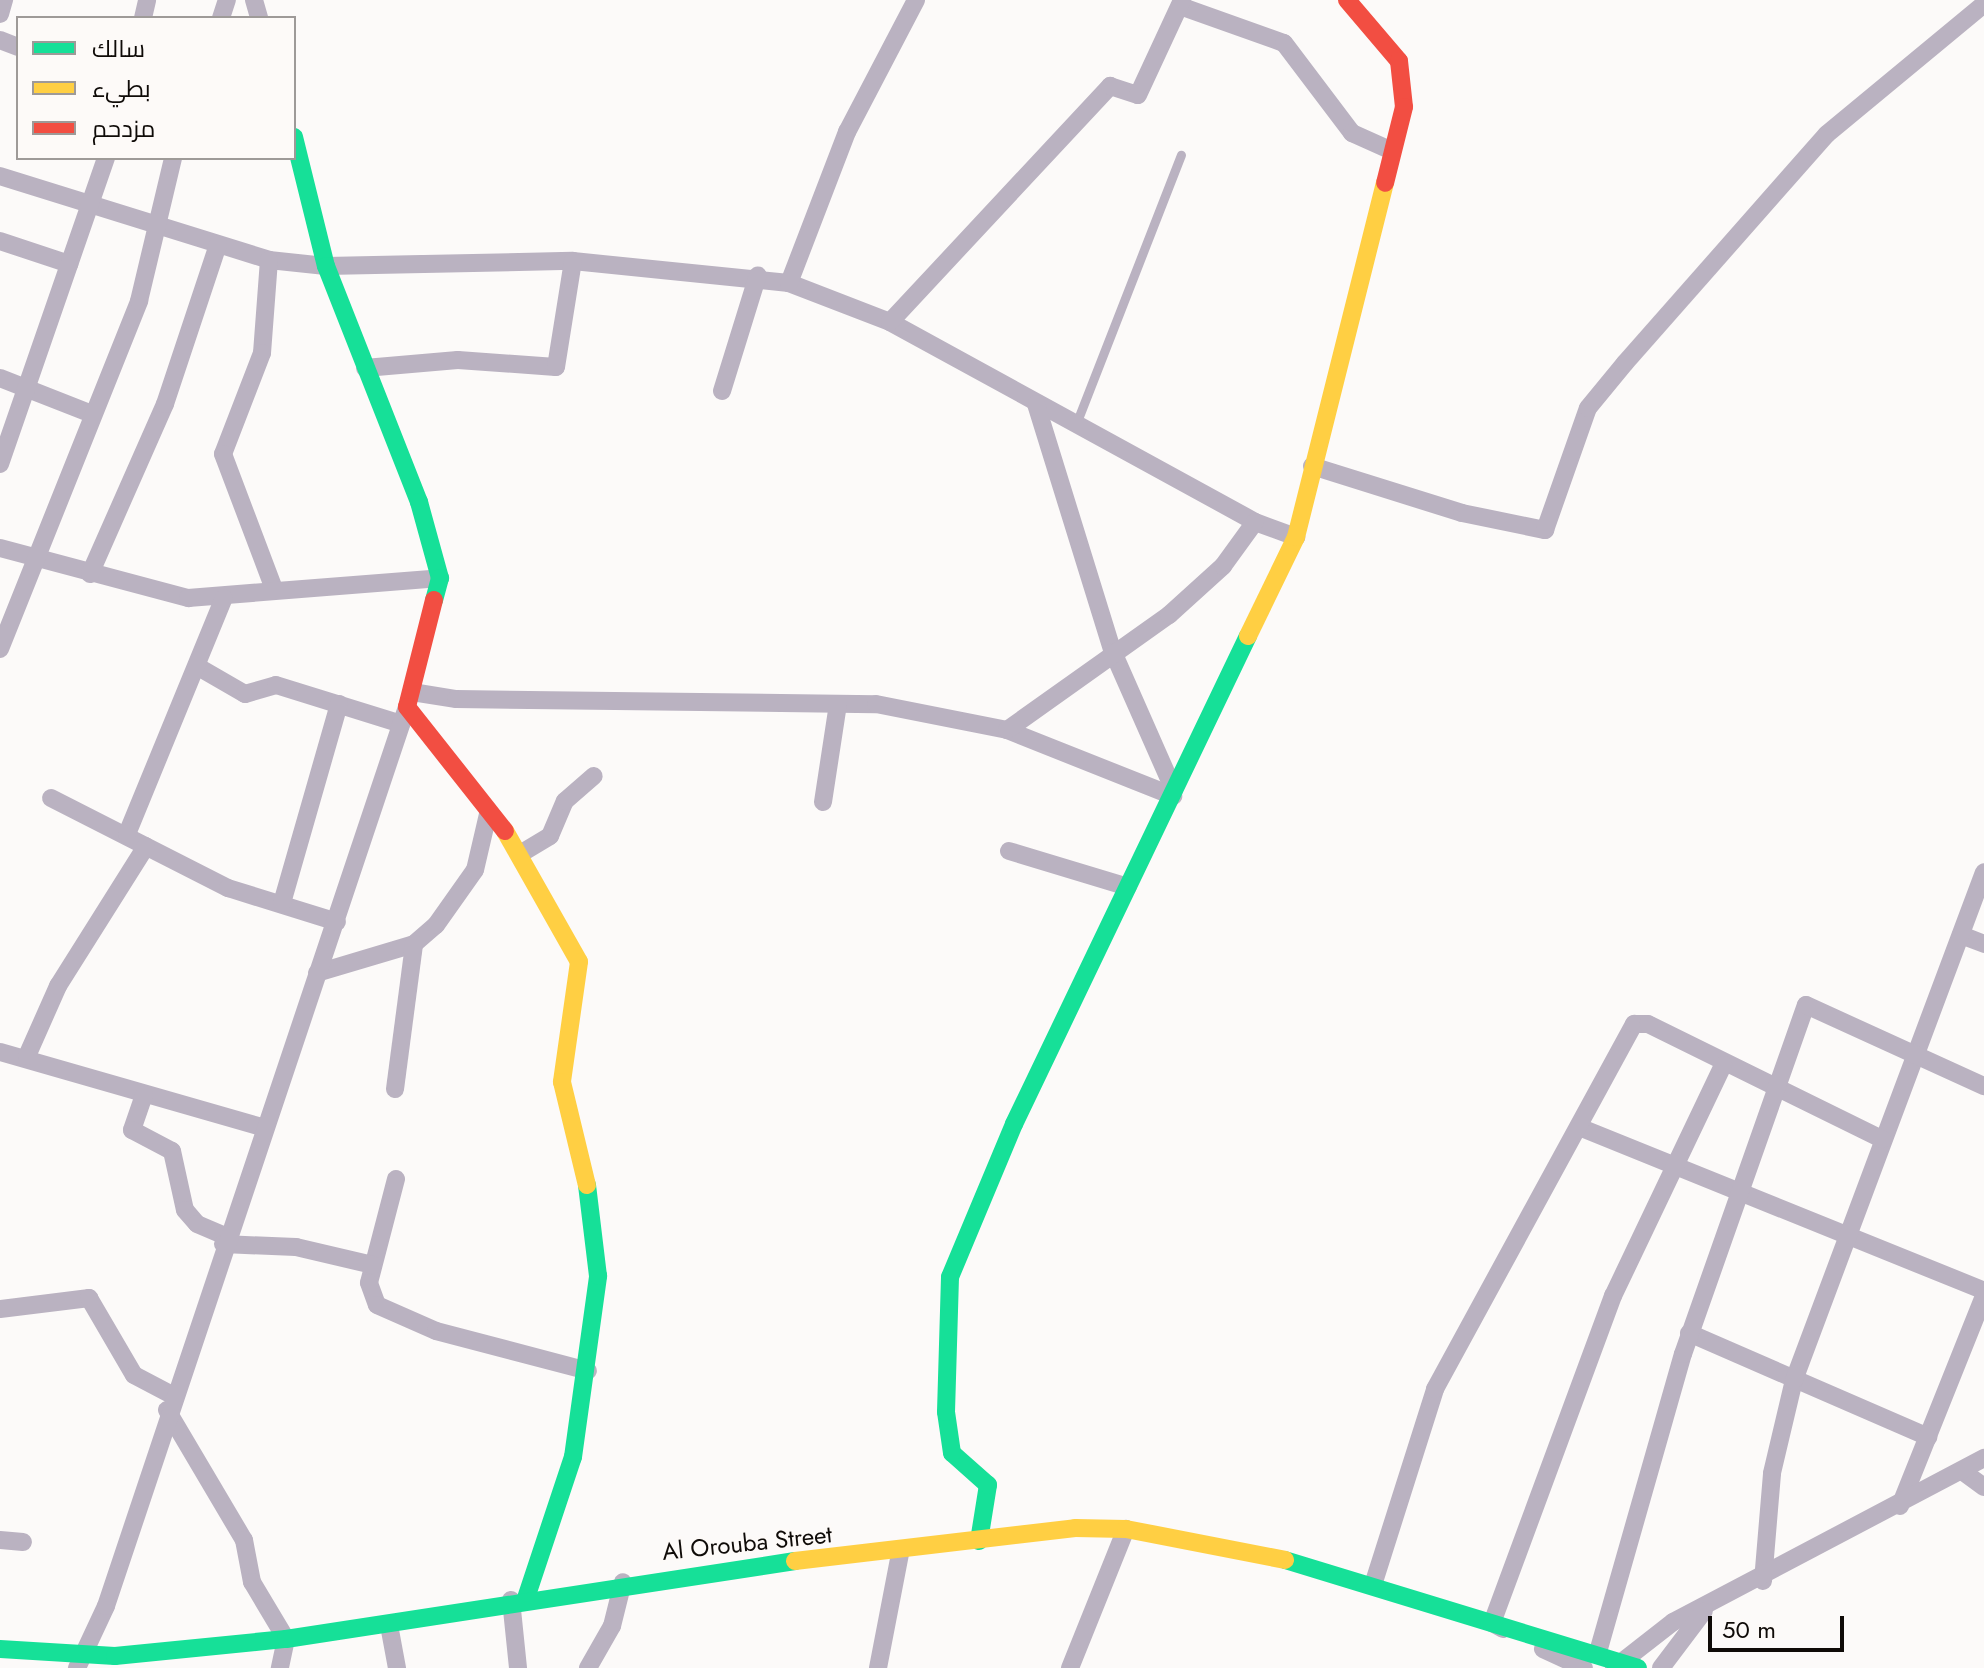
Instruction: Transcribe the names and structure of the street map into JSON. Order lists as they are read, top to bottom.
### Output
{
  "streets": {
    "street": ["Al Orouba Street"]
  },
  "legend": ["سالك", "بطيء", "مزدحم"],
  "scale_bar": "50 m"
}
